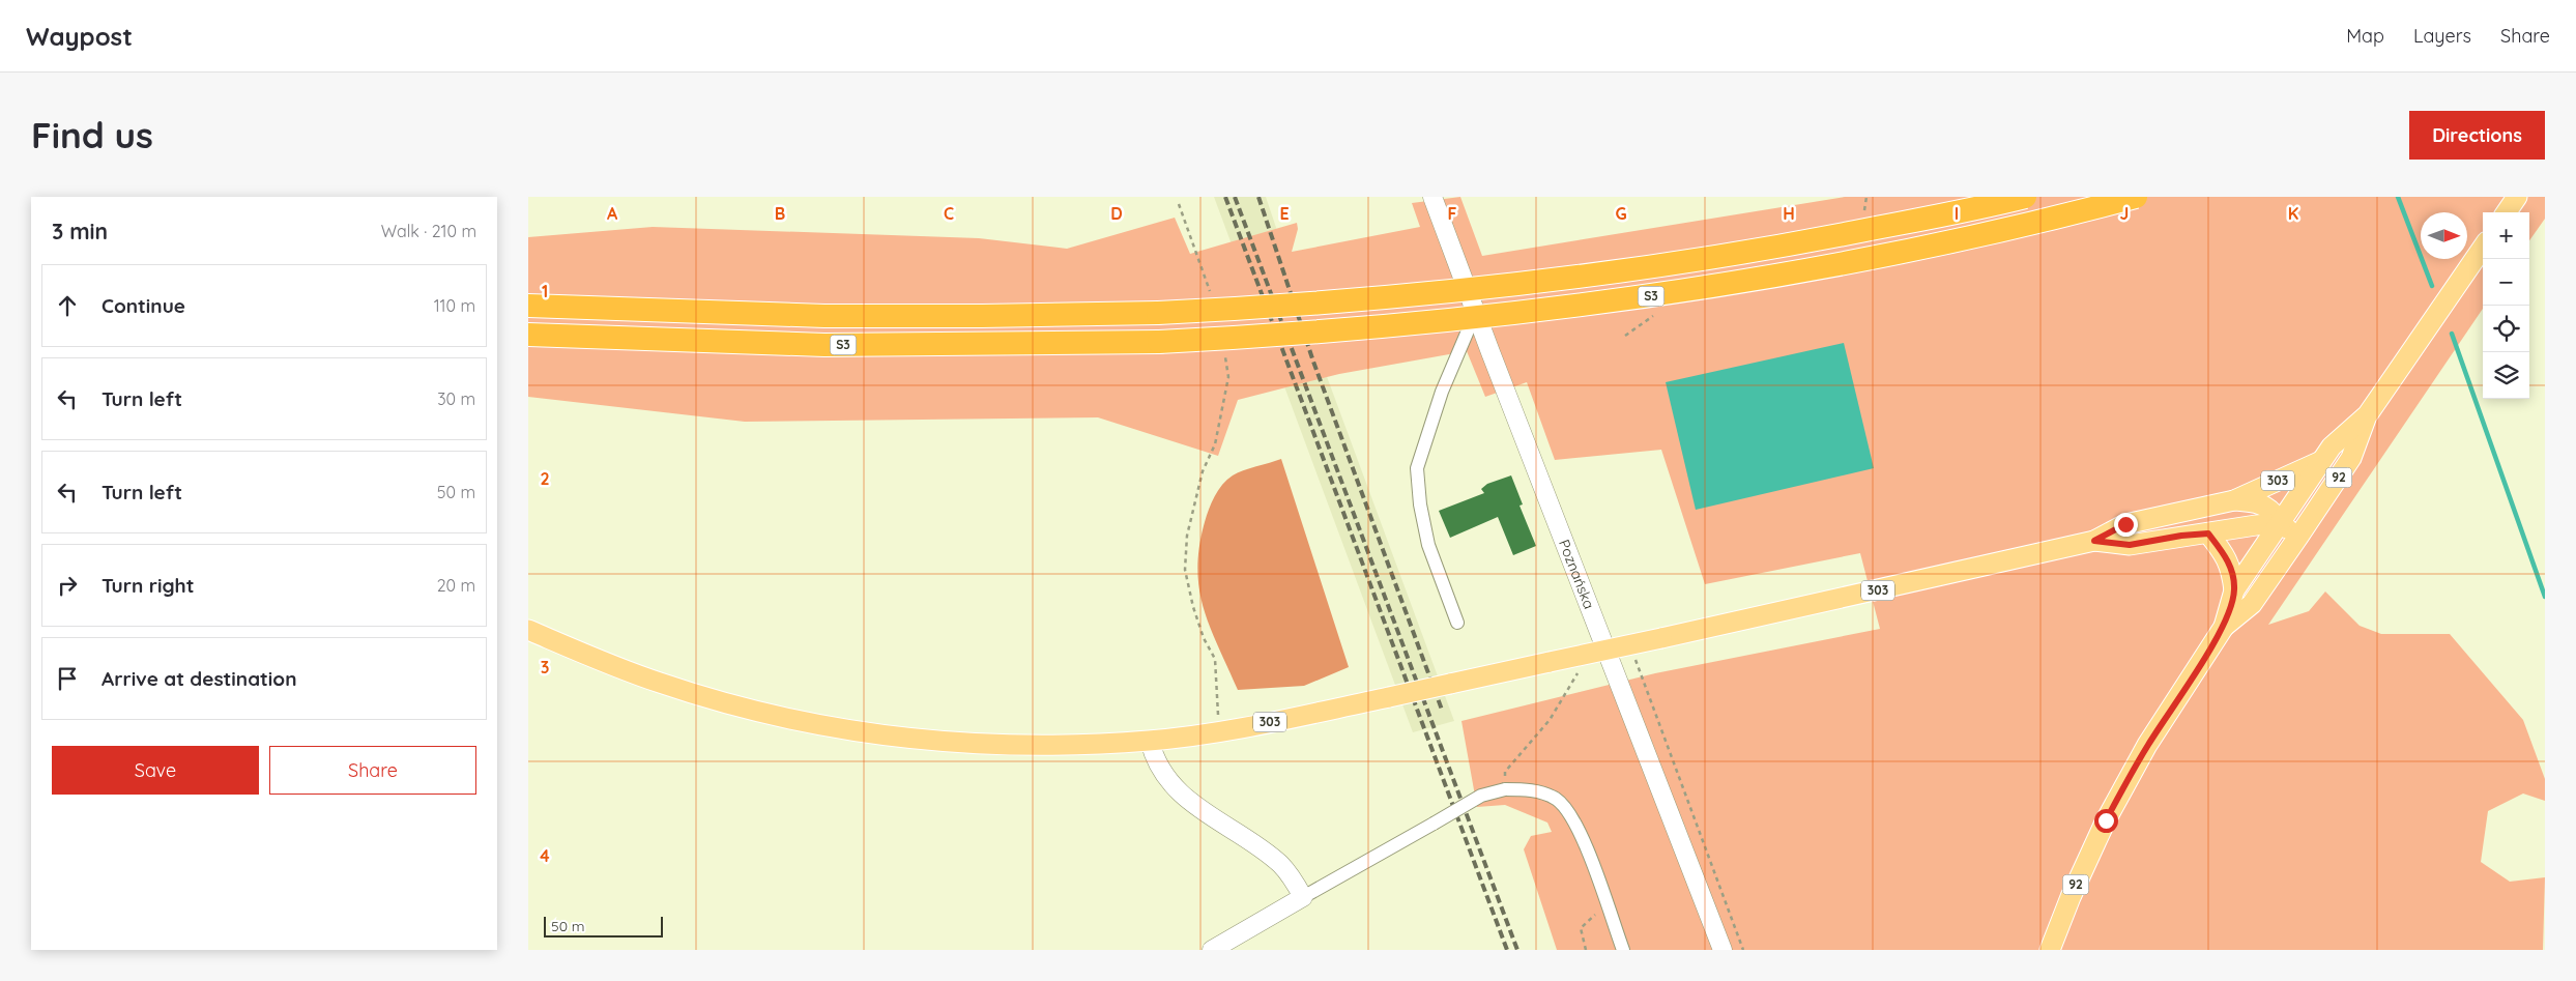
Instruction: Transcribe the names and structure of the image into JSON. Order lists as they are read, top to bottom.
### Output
{
  "streets": {
    "highway": ["S3"],
    "main road": ["92", "303"],
    "street": ["Poznańska"]
  },
  "crossings": [
    ["92", "303"]
  ],
  "scale_bar": "50 m",
  "north": "right",
  "page": {
    "header": "Waypost",
    "nav": ["Map", "Layers", "Share"],
    "buttons": [
      "Directions",
      ["Save", "Share"]
    ],
    "title": "Find us",
    "heading": ["3 min", "Walk · 210 m"],
    "map_buttons": ["+", "−"],
    "list": [
      ["Continue", "110 m"],
      ["Turn left", "30 m"],
      ["Turn left", "50 m"],
      ["Turn right", "20 m"],
      "Arrive at destination"
    ],
    "scale": "50 m"
  },
  "grid": {
    "columns": [
      "A",
      "B",
      "C",
      "D",
      "E",
      "F",
      "G",
      "H",
      "I",
      "J",
      "K"
    ],
    "rows": [
      "1",
      "2",
      "3",
      "4"
    ]
  }
}
